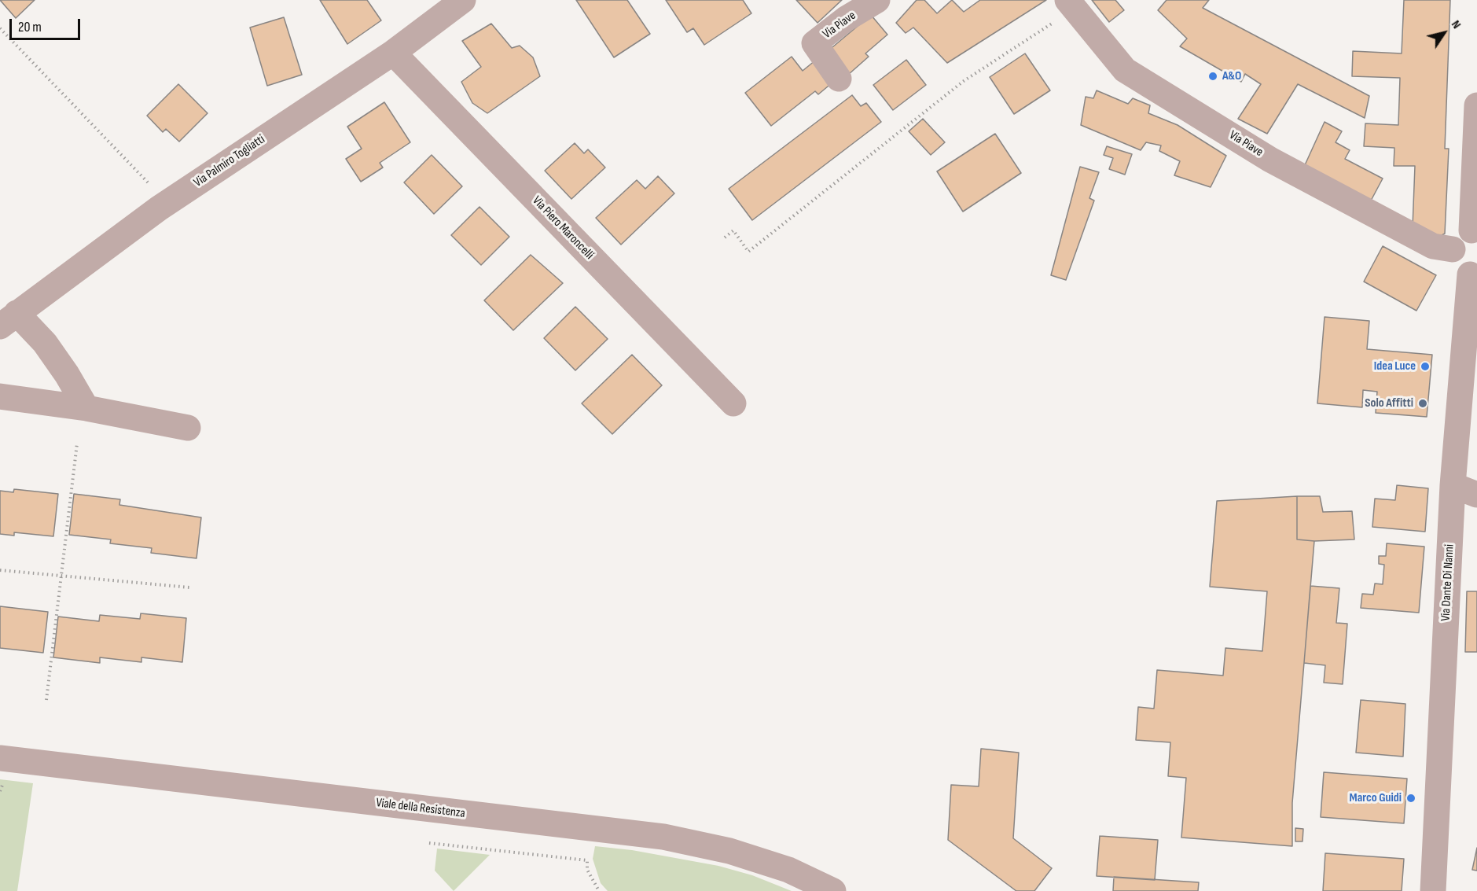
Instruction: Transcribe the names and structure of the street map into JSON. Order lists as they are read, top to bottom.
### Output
{
  "streets": {
    "street": [
      "Via Piave",
      "Via Palmiro Togliatti",
      "Via Piero Maroncelli",
      "Via Dante Di Nanni",
      "Viale della Resistenza"
    ]
  },
  "crossings": [
    ["Via Piave", "Via Dante Di Nanni"],
    ["Via Palmiro Togliatti", "Via Piero Maroncelli"]
  ],
  "places": [
    "A&O",
    "Idea Luce",
    "Solo Affitti",
    "Marco Guidi"
  ],
  "scale_bar": "20 m",
  "north": "top right"
}
